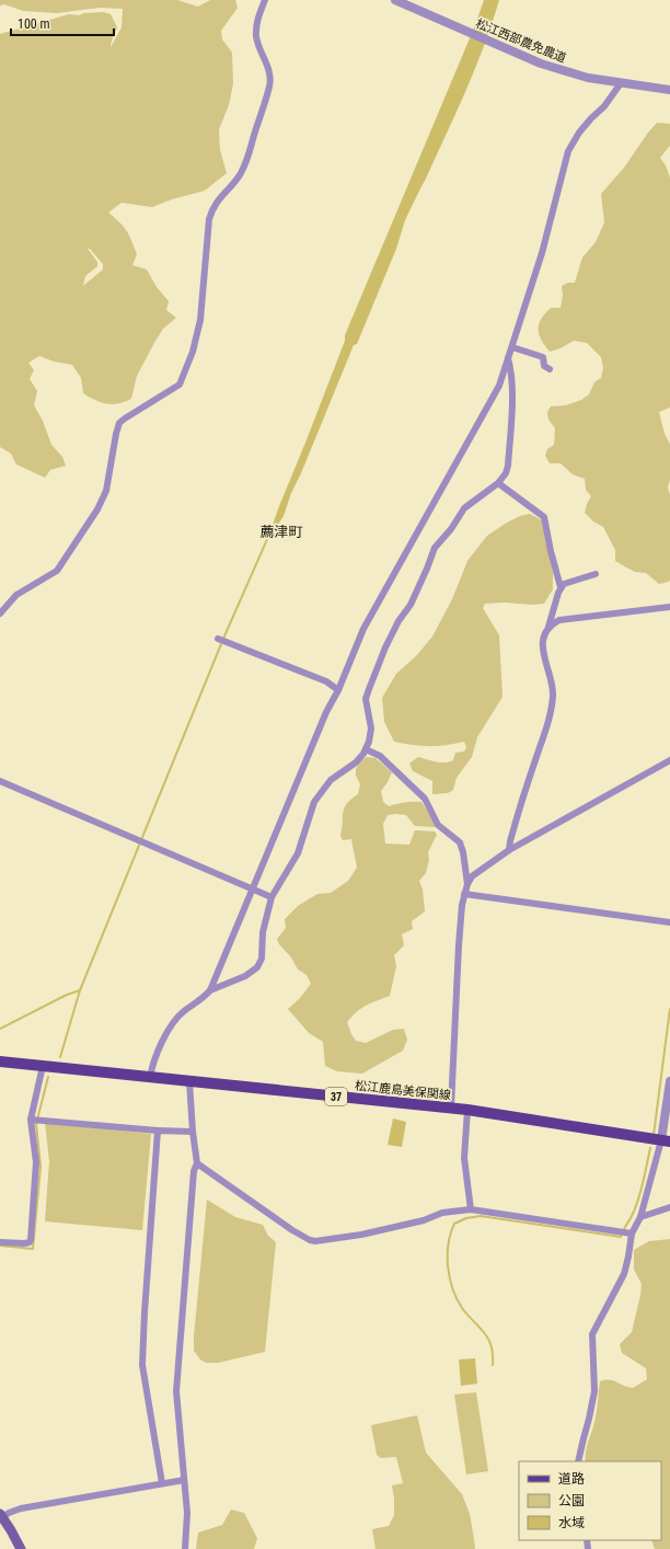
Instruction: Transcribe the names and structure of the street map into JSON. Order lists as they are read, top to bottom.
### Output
{
  "streets": {
    "main road": ["松江鹿島美保関線", "37"],
    "street": ["松江西部農免農道"]
  },
  "districts": ["薦津町"],
  "legend": ["道路", "公園", "水域"],
  "scale_bar": "100 m"
}
